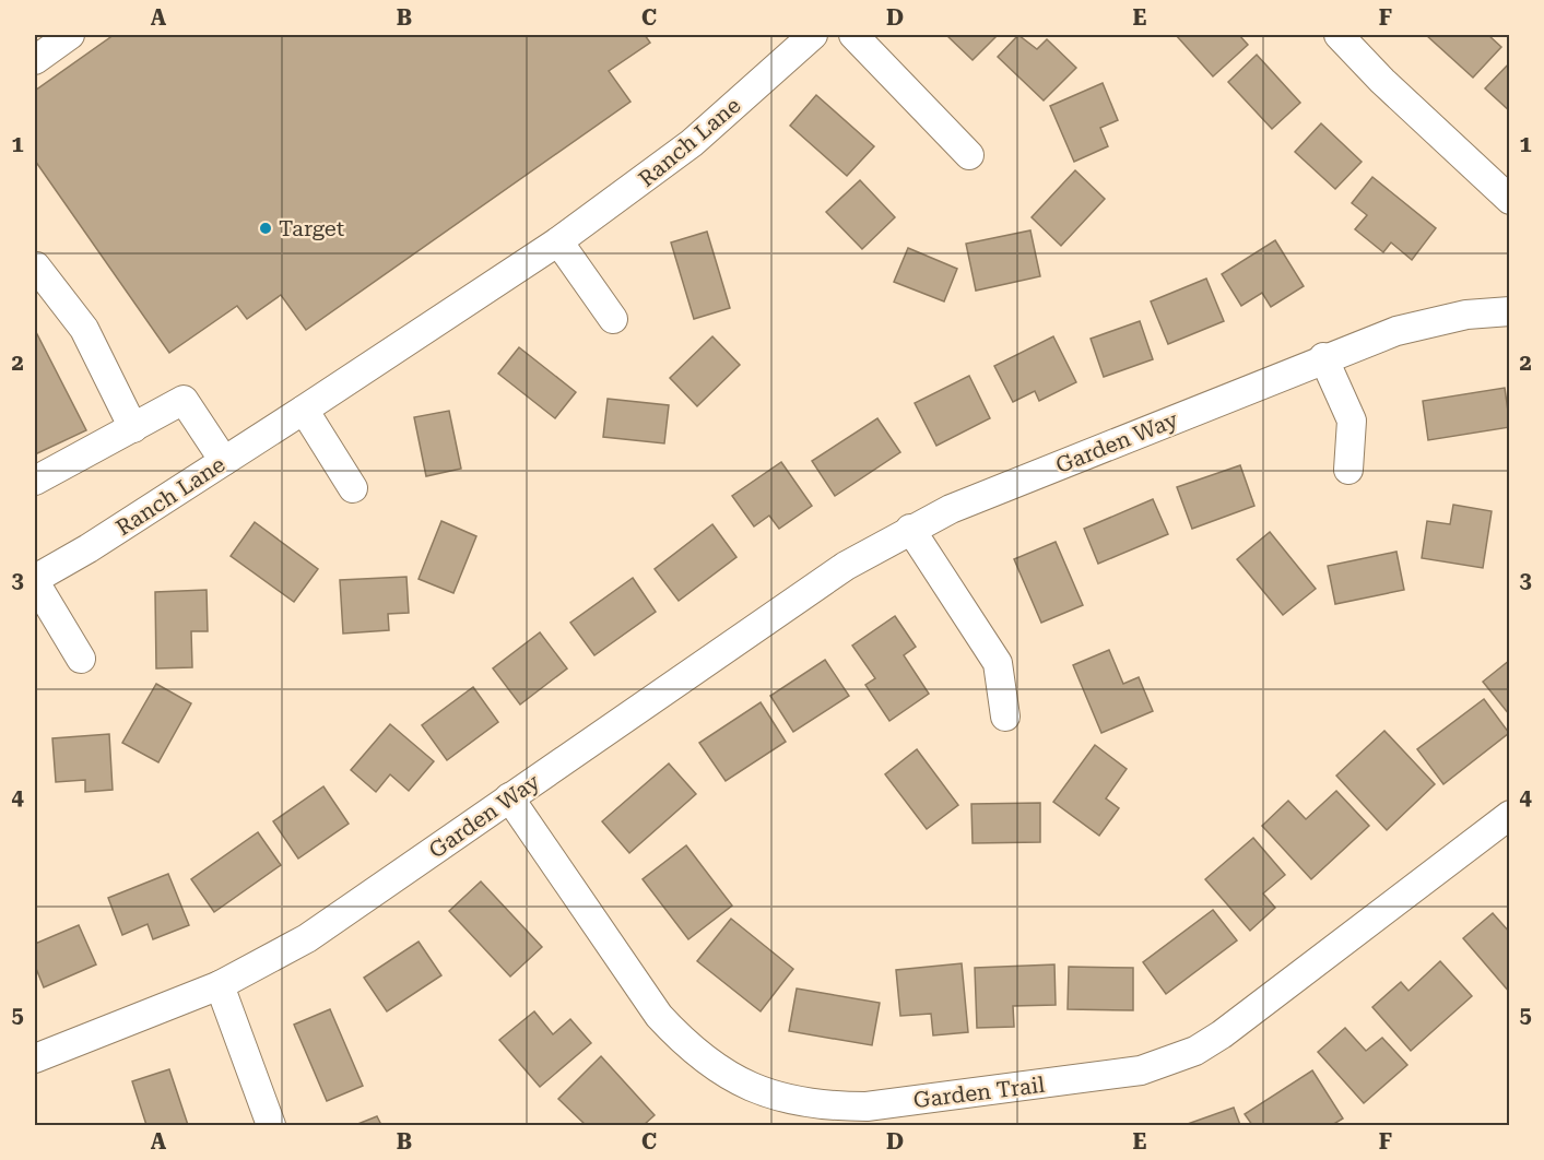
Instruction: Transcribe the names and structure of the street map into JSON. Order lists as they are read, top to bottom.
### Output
{
  "streets": {
    "street": ["Ranch Lane", "Garden Way", "Garden Trail"]
  },
  "crossings": [
    ["Garden Way", "Garden Trail"]
  ],
  "places": ["Target"],
  "grid": {
    "columns": [
      "A",
      "B",
      "C",
      "D",
      "E",
      "F"
    ],
    "rows": [
      "1",
      "2",
      "3",
      "4",
      "5"
    ]
  }
}
